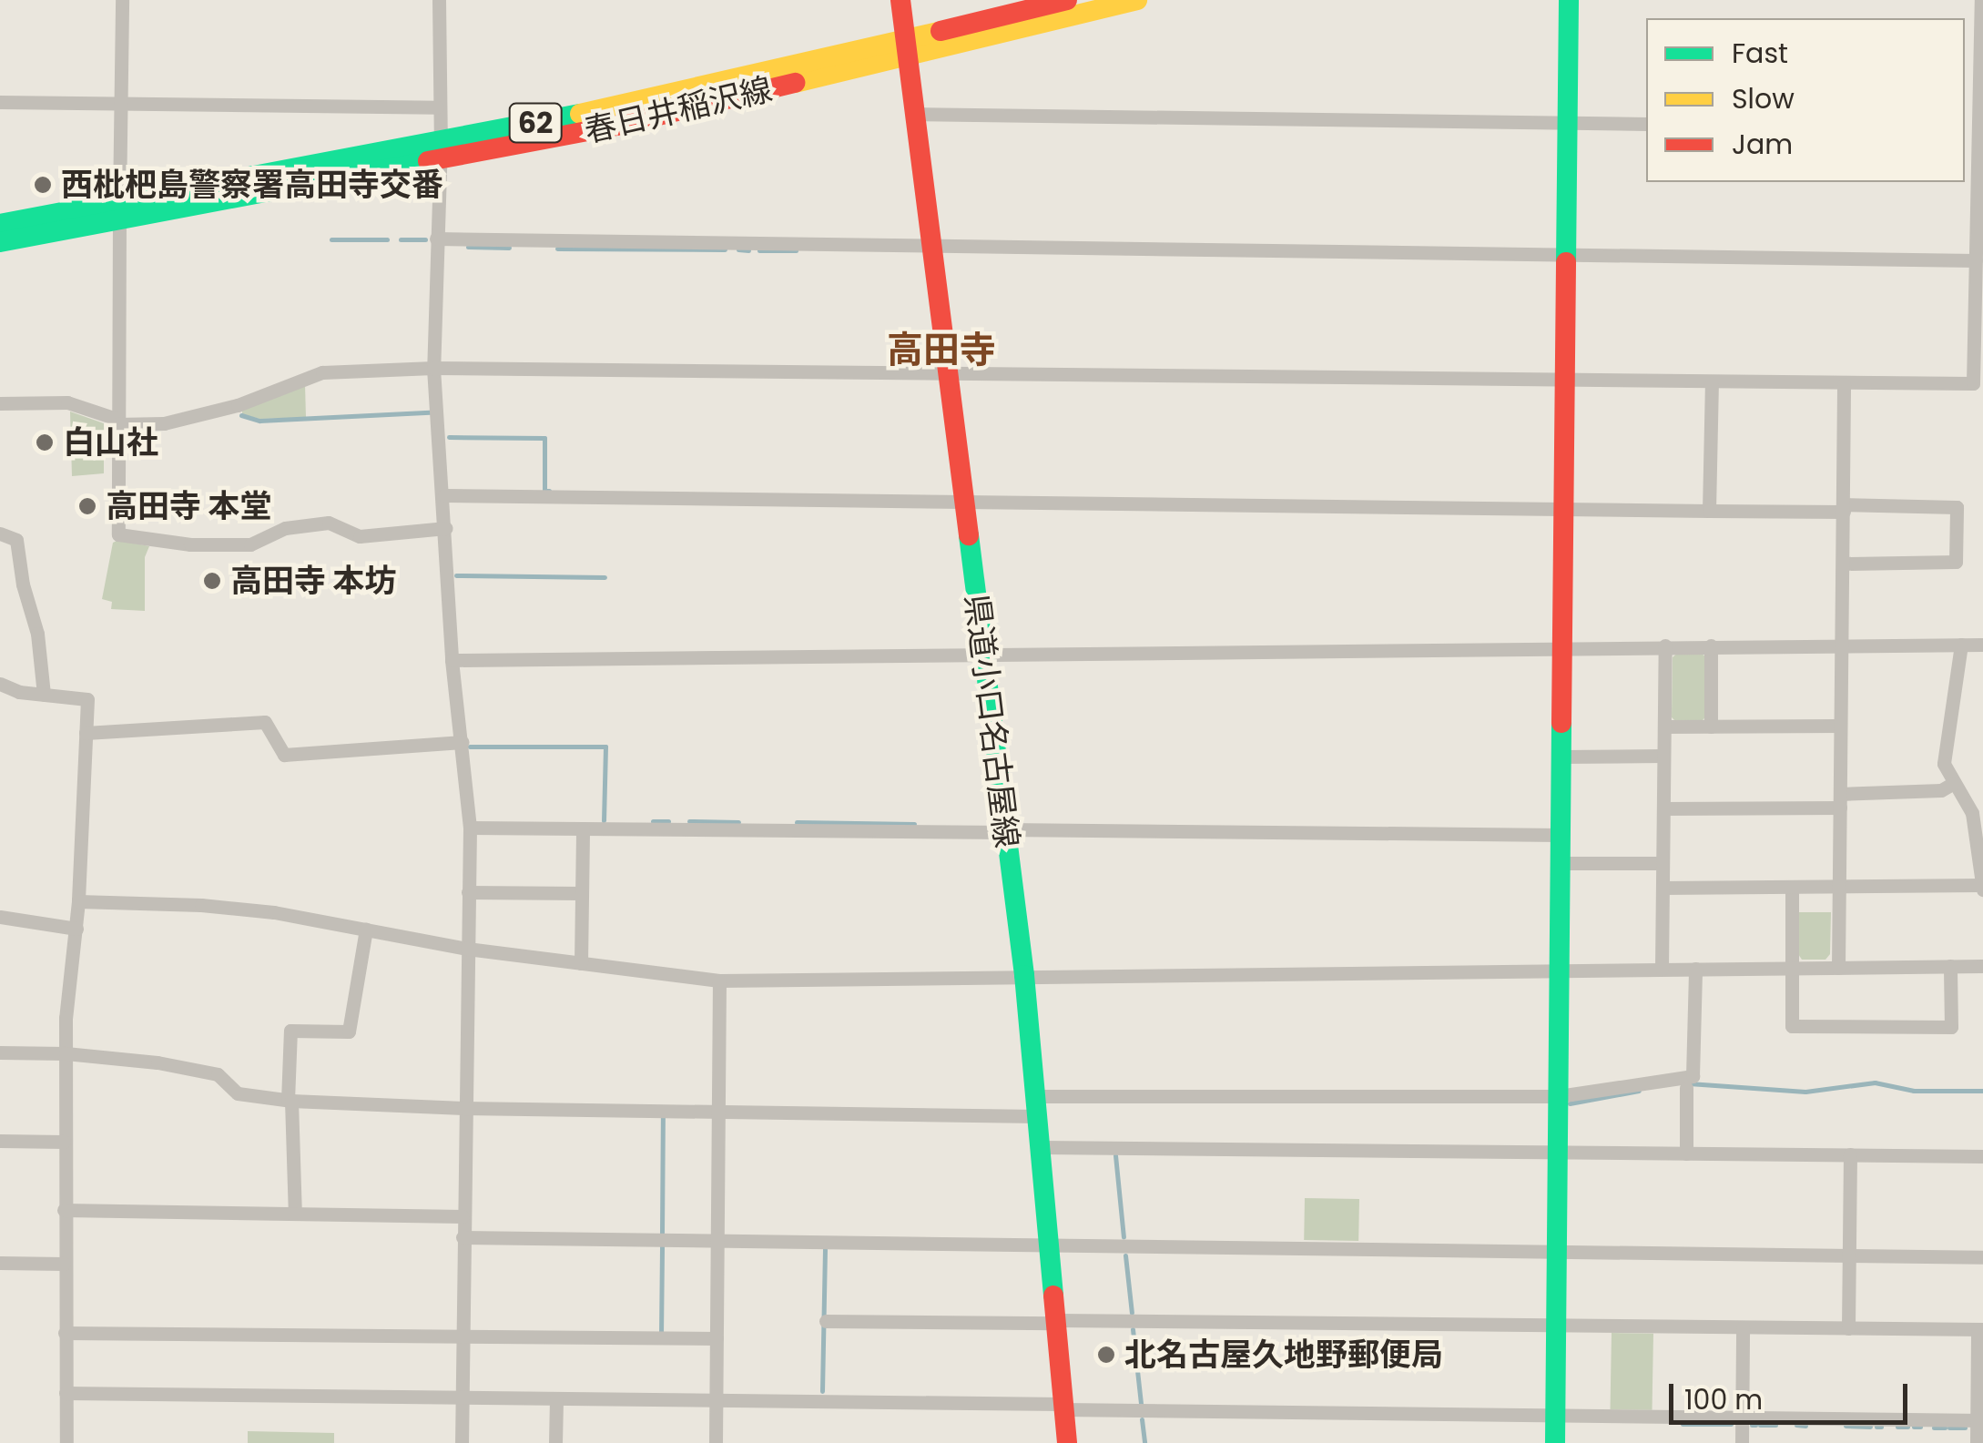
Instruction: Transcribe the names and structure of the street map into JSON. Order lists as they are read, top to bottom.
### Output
{
  "streets": {
    "main road": ["春日井稲沢線", "62", "県道小口名古屋線"]
  },
  "crossings": [
    ["春日井稲沢線", "県道小口名古屋線"]
  ],
  "districts": ["高田寺"],
  "places": [
    "西枇杷島警察署高田寺交番",
    "白山社",
    "高田寺 本堂",
    "高田寺 本坊",
    "北名古屋久地野郵便局"
  ],
  "legend": ["Fast", "Slow", "Jam"],
  "scale_bar": "100 m"
}
